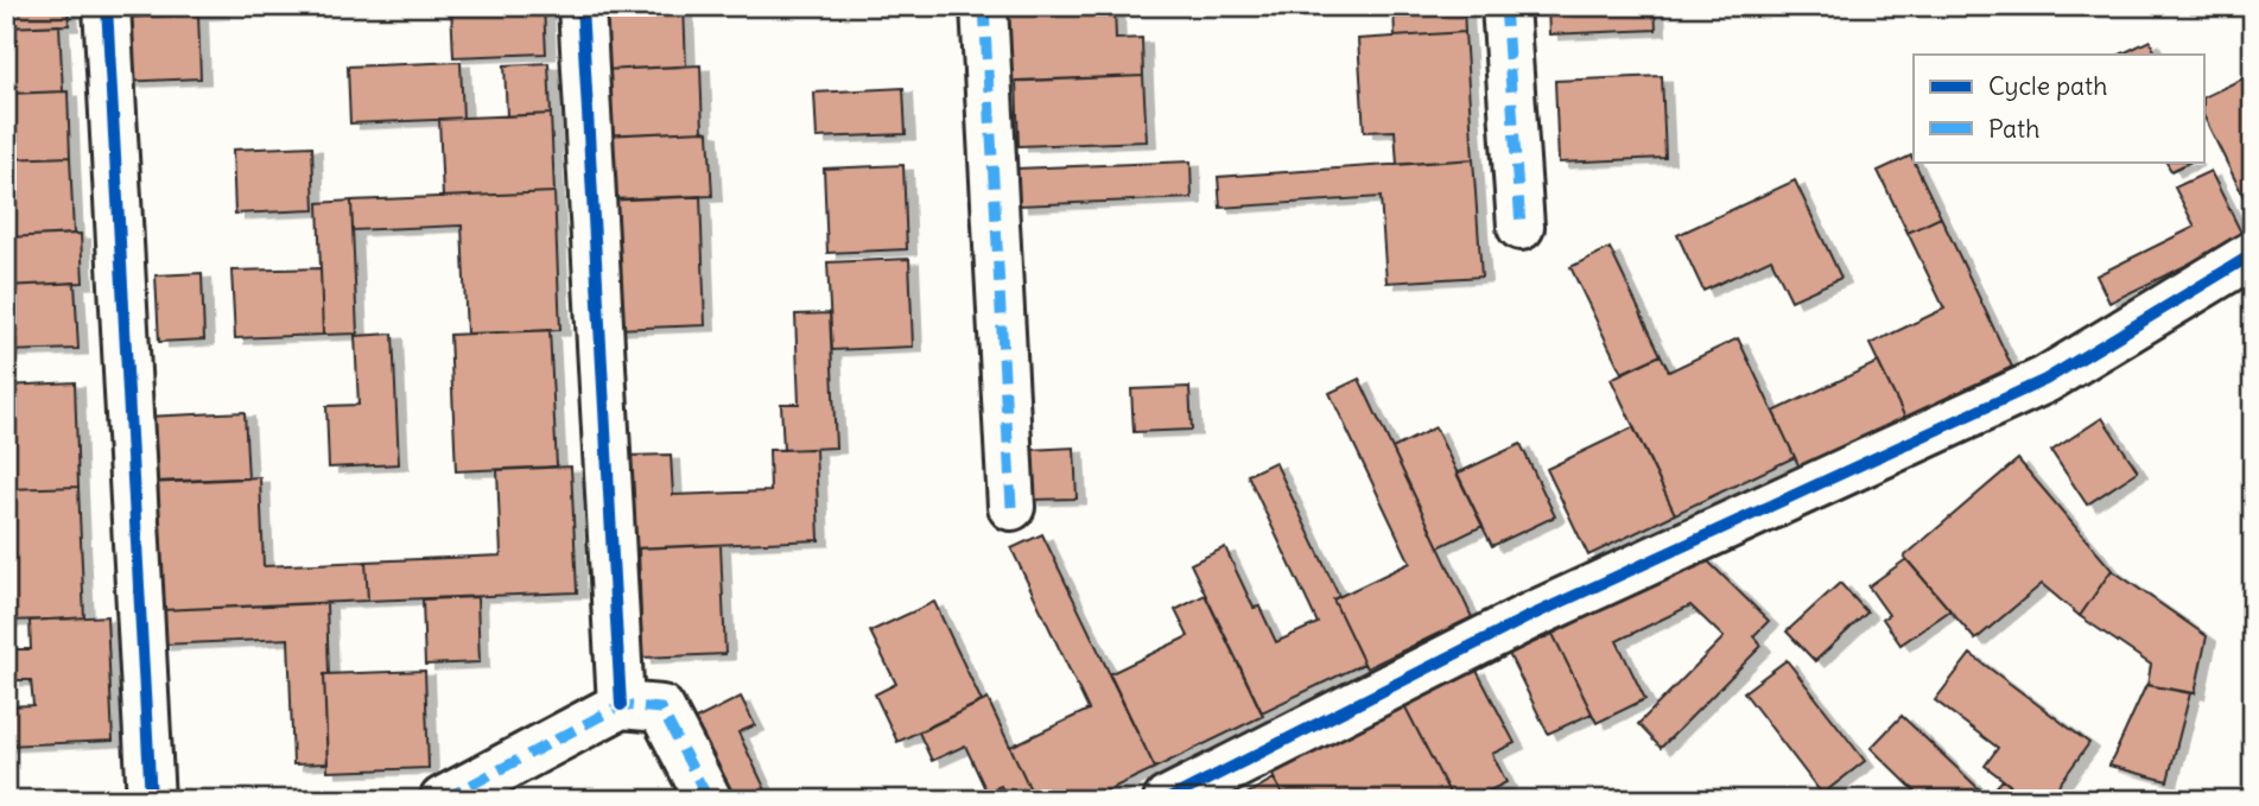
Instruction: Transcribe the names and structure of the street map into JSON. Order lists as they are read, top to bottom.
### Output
{
  "legend": ["Cycle path", "Path"]
}
